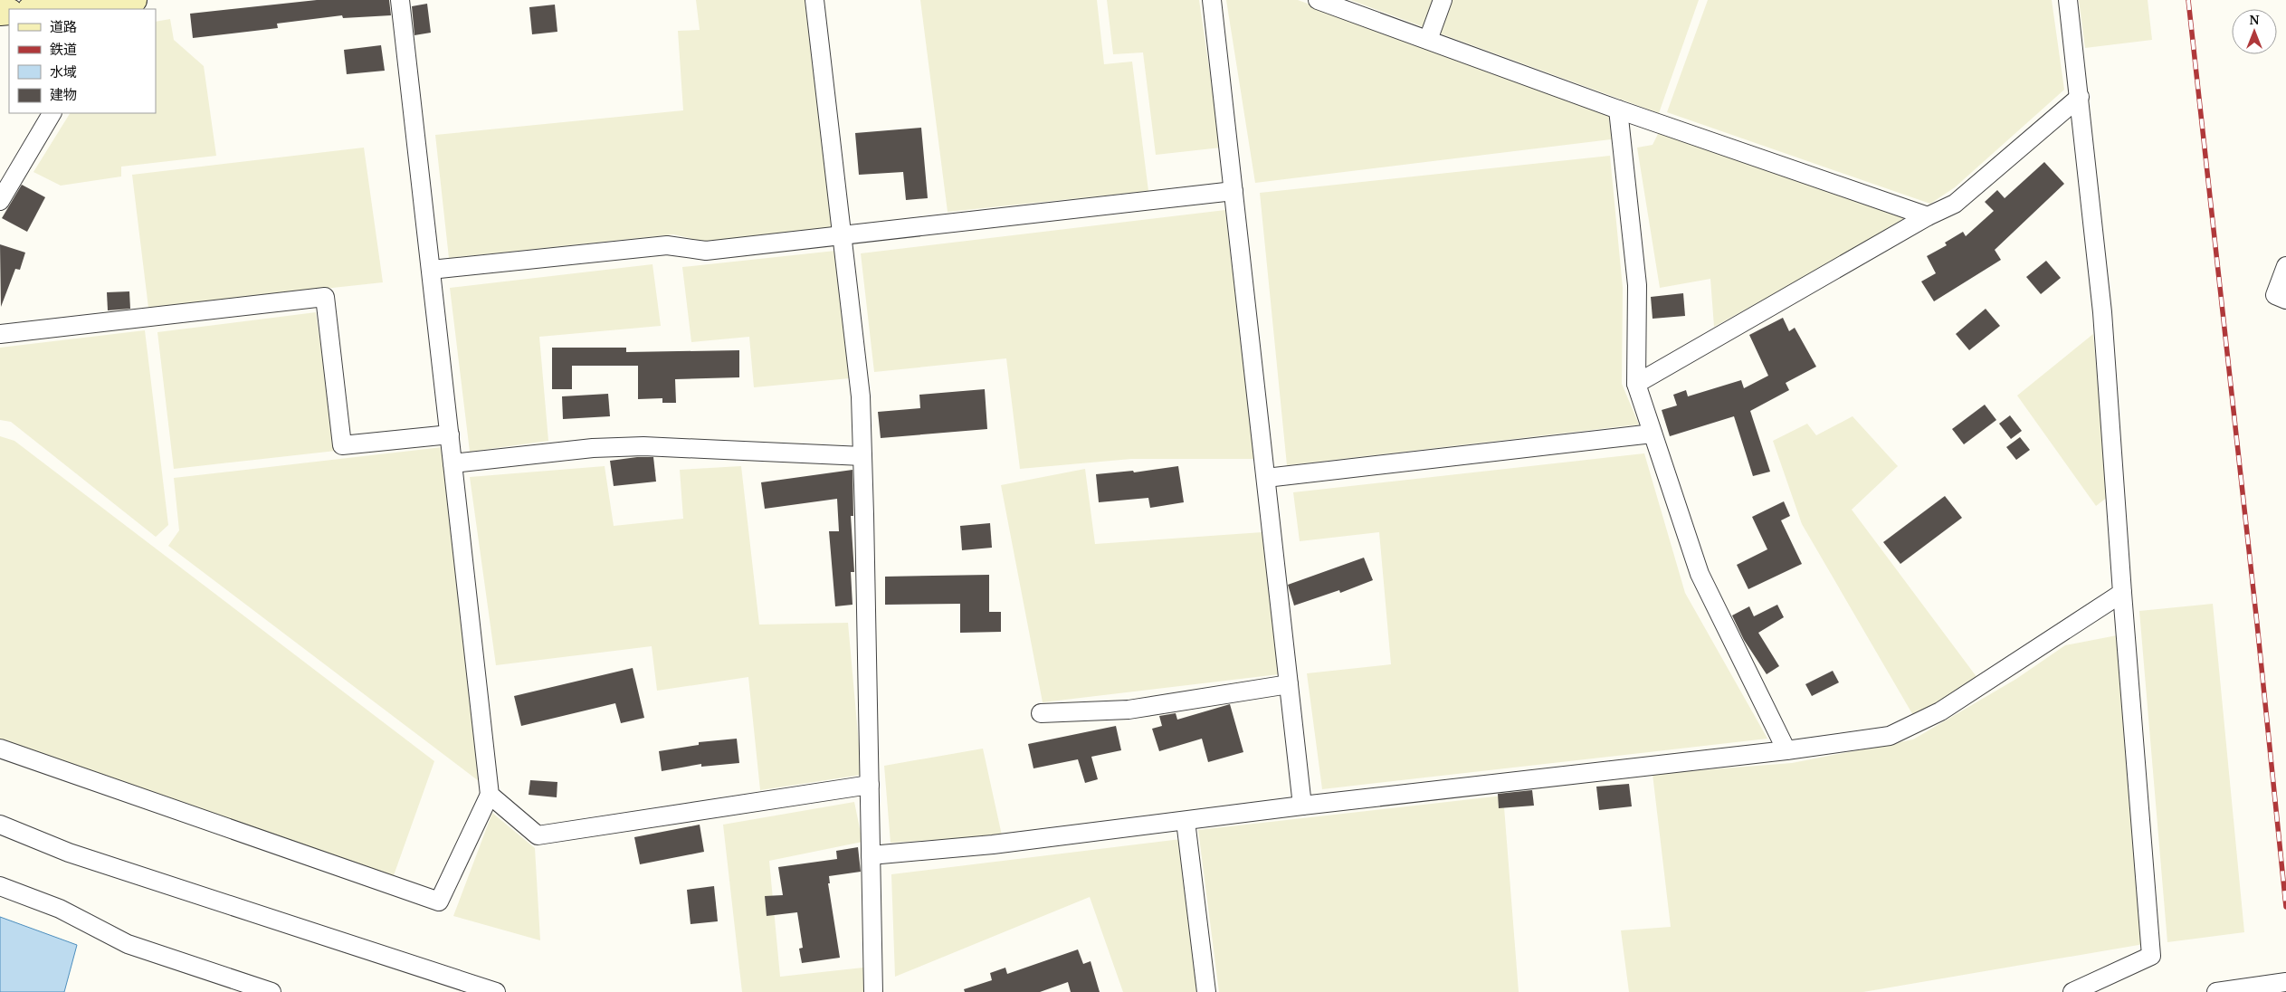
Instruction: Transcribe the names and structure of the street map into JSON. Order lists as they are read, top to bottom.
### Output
{
  "legend": [
    "道路",
    "鉄道",
    "水域",
    "建物"
  ],
  "north": "top"
}
